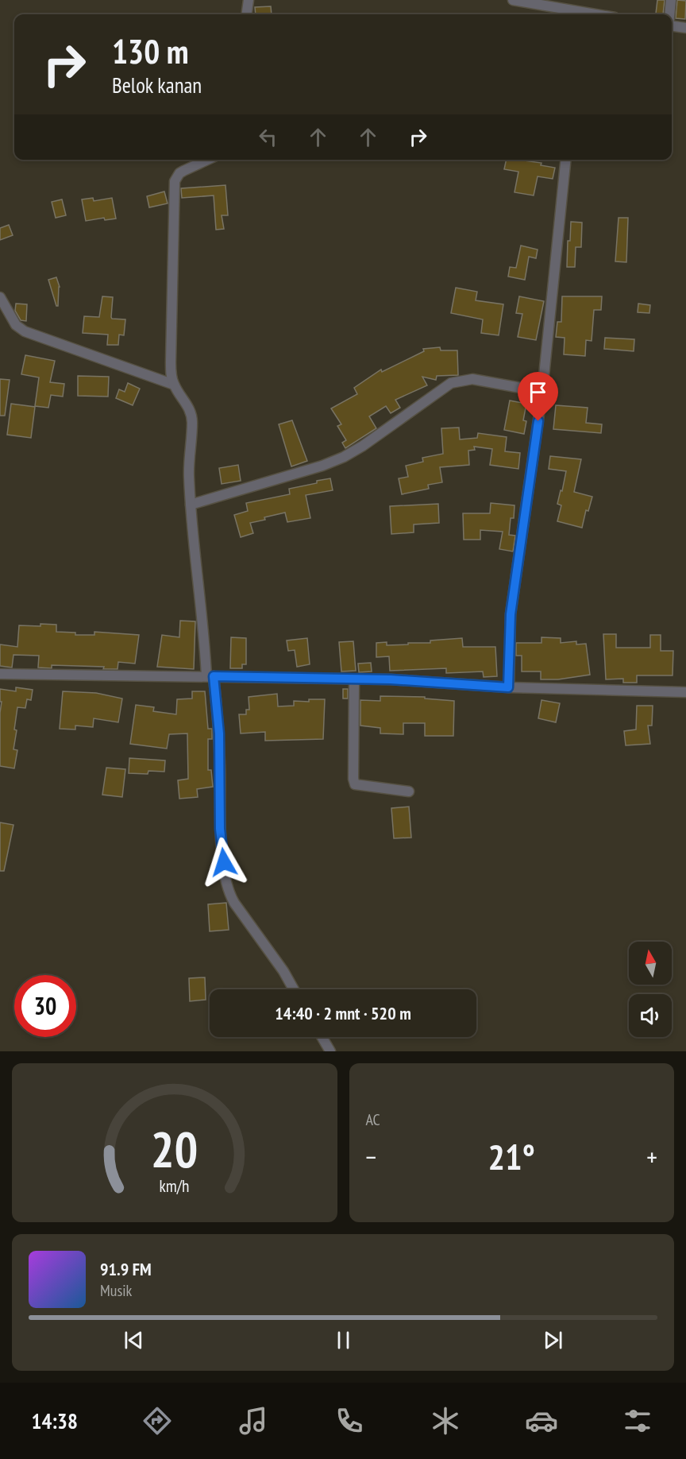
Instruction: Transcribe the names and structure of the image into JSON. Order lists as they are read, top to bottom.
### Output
{
  "north": "top",
  "page": {
    "turn": ["130 m", "Belok kanan"],
    "limit": "30",
    "trip": "14:40 · 2 mnt · 520 m",
    "tile": "AC",
    "heat": ["−", "21°", "+"],
    "song": ["91.9 FM", "Musik"],
    "tabs": "14:38",
    "gauge": ["20", "km/h"]
  }
}
